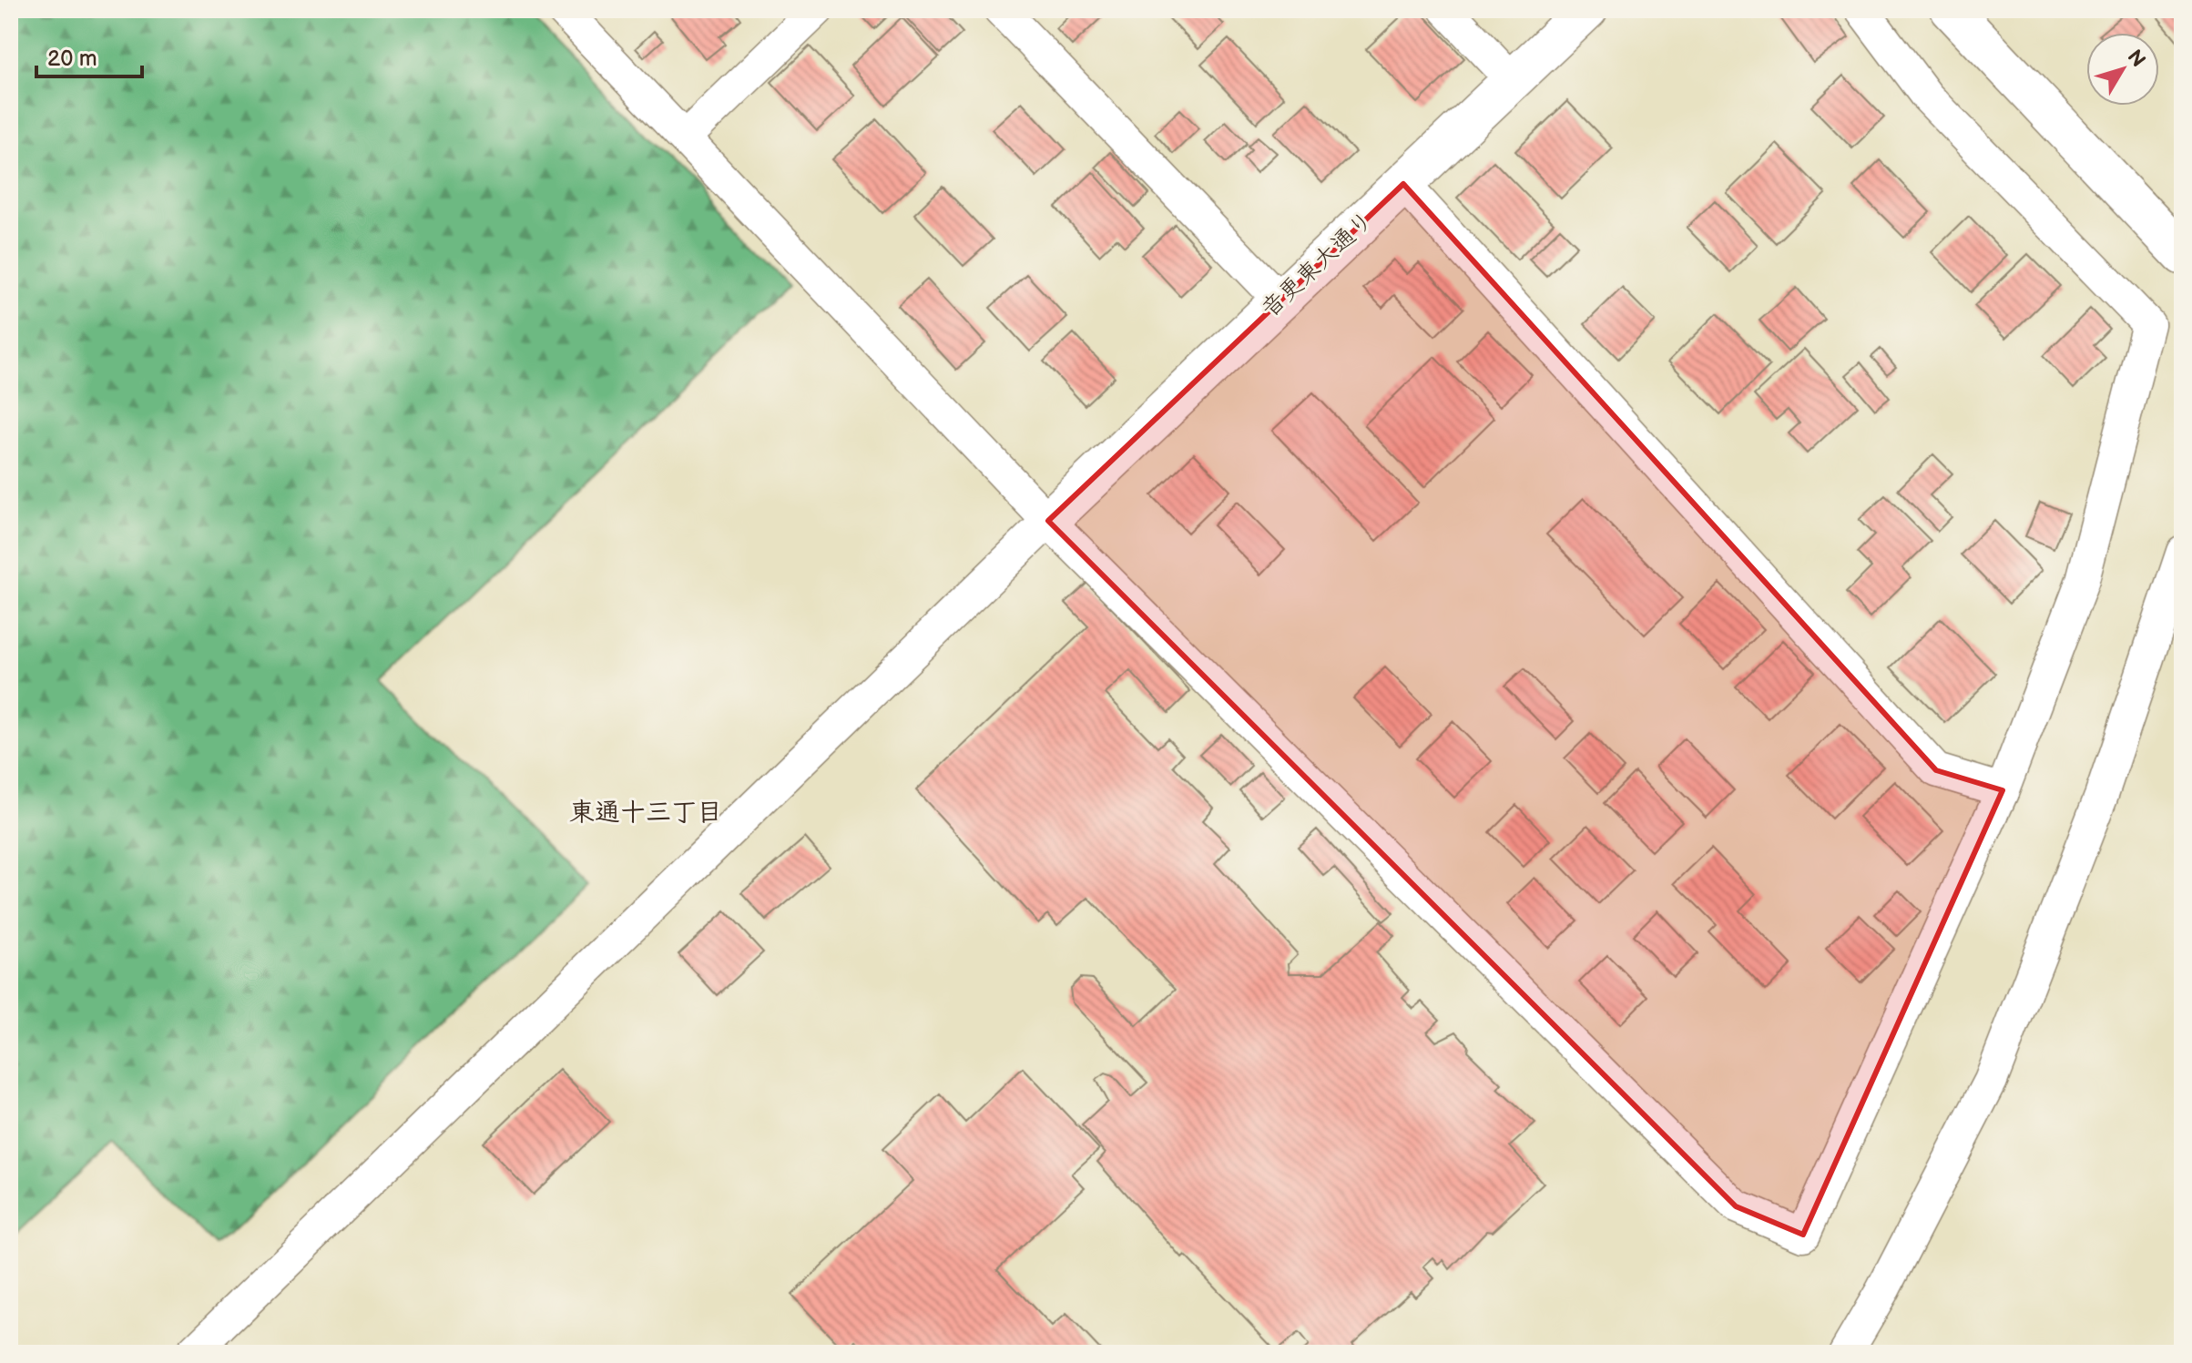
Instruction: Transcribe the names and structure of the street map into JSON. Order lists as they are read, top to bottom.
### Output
{
  "streets": {
    "street": ["音更東大通り"]
  },
  "districts": ["東通十三丁目"],
  "scale_bar": "20 m",
  "north": "top right"
}
